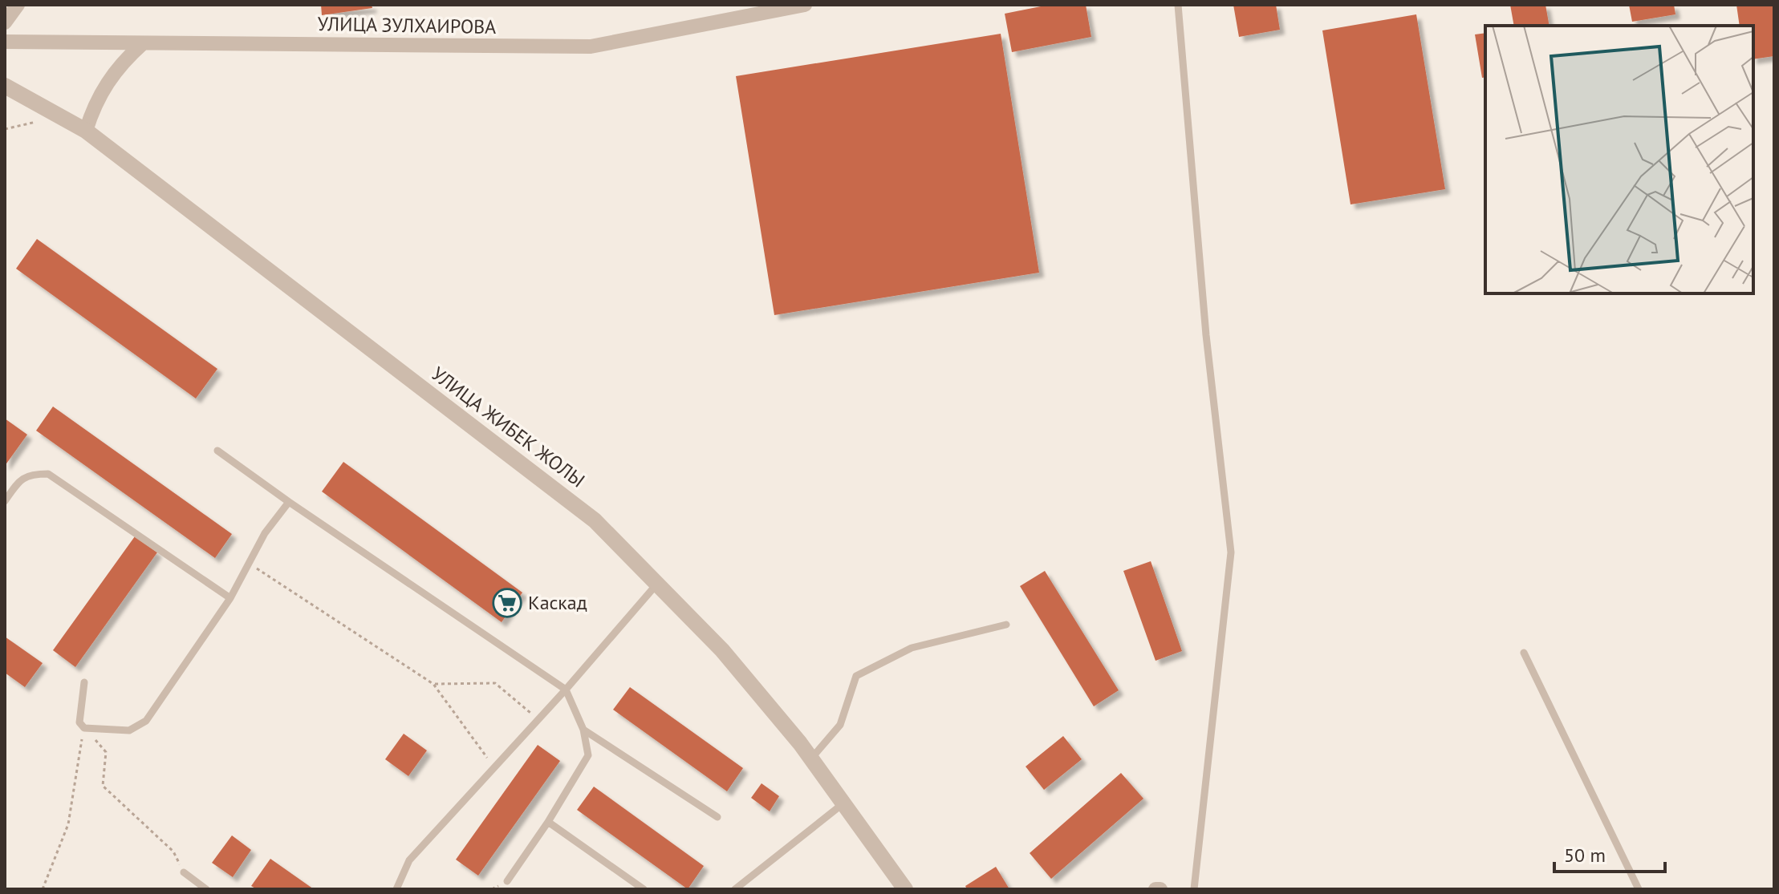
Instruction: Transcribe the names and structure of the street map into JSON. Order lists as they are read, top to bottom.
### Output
{
  "streets": {
    "street": ["УЛИЦА ЗУЛХАИРОВА", "УЛИЦА ЖИБЕК ЖОЛЫ"]
  },
  "places": {
    "supermarket": ["Каскад"]
  },
  "scale_bar": "50 m"
}
